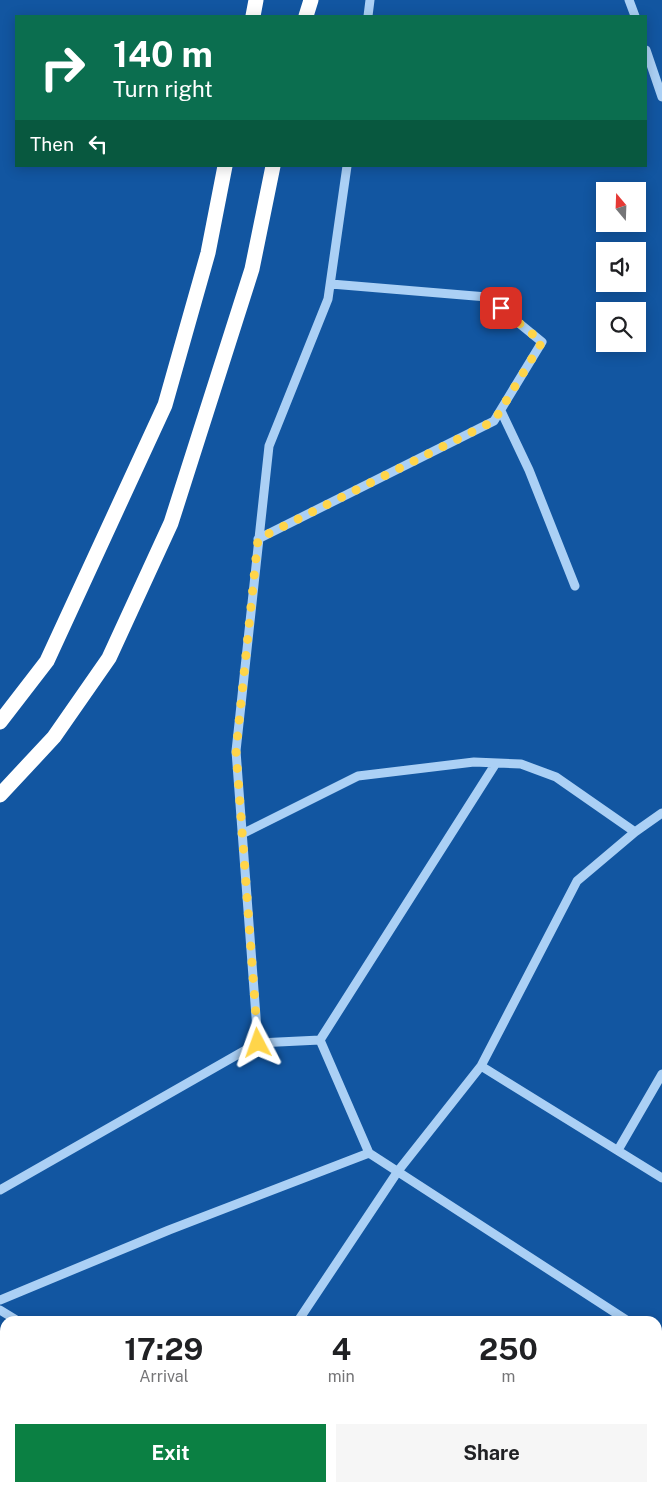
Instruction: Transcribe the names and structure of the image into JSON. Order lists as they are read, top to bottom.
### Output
{
  "north": "top",
  "page": {
    "turn": ["140 m", "Turn right"],
    "then": "Then",
    "eta": [
      "17:29",
      "Arrival",
      "4",
      "min",
      "250",
      "m"
    ],
    "buttons": ["Exit", "Share"]
  }
}
